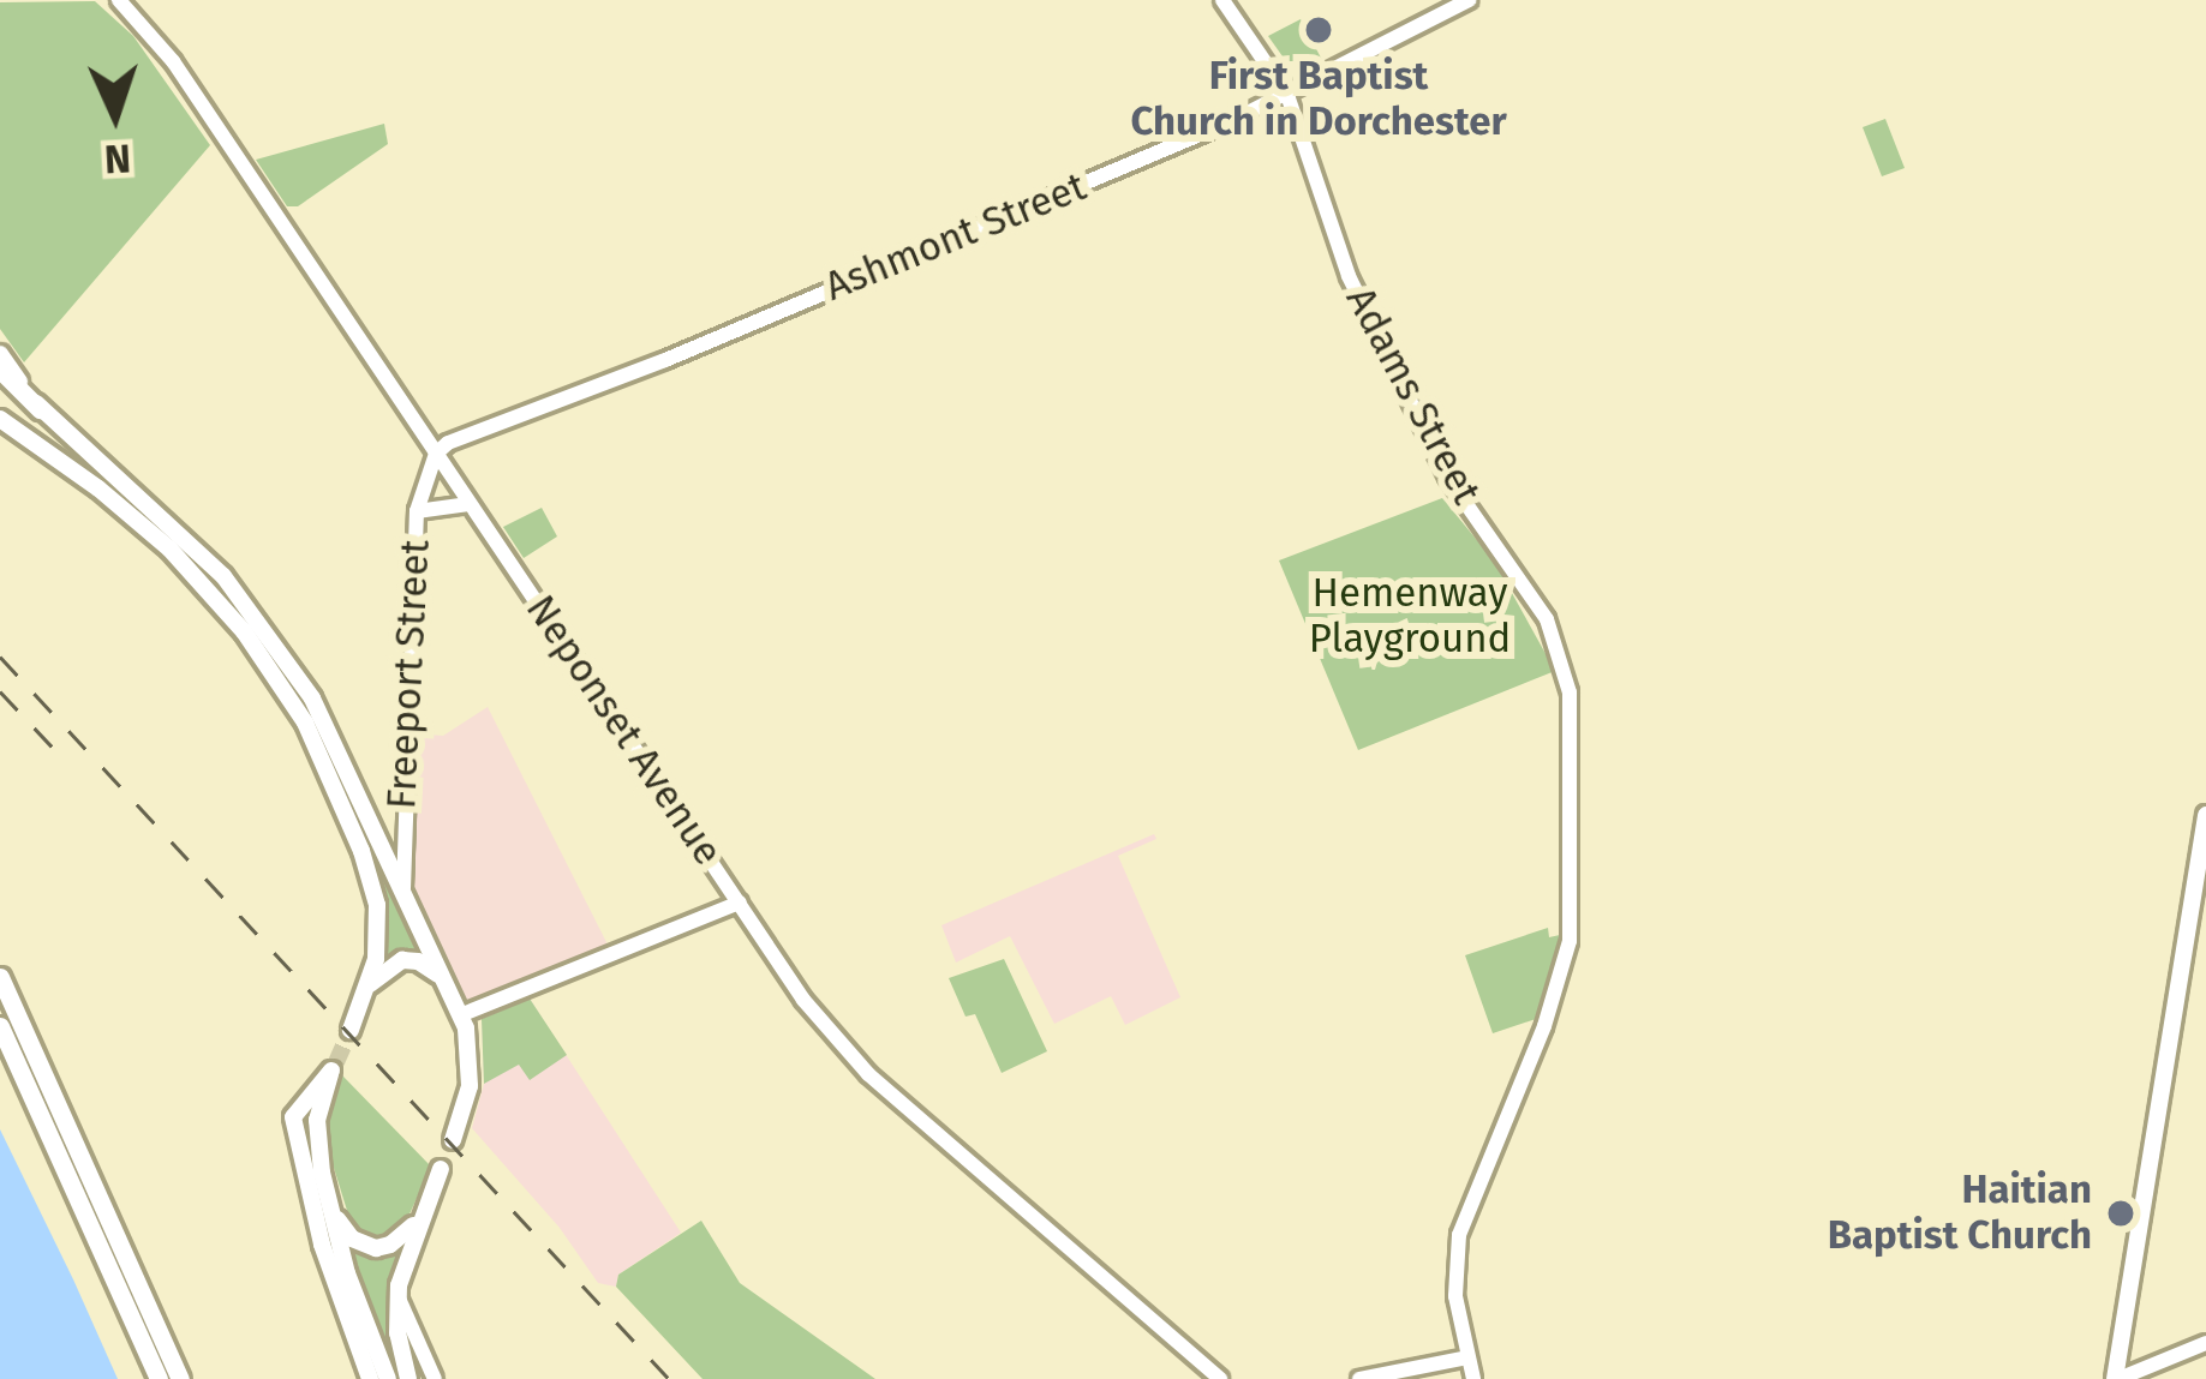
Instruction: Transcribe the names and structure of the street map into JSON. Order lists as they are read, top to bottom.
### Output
{
  "streets": {
    "main road": [
      "Ashmont Street",
      "Adams Street",
      "Freeport Street",
      "Neponset Avenue"
    ]
  },
  "crossings": [
    ["Ashmont Street", "Adams Street"],
    ["Ashmont Street", "Freeport Street"],
    ["Ashmont Street", "Neponset Avenue"],
    ["Freeport Street", "Neponset Avenue"]
  ],
  "parks": ["Hemenway Playground"],
  "places": ["First Baptist Church in Dorchester", "Haitian Baptist Church"],
  "north": "bottom"
}
